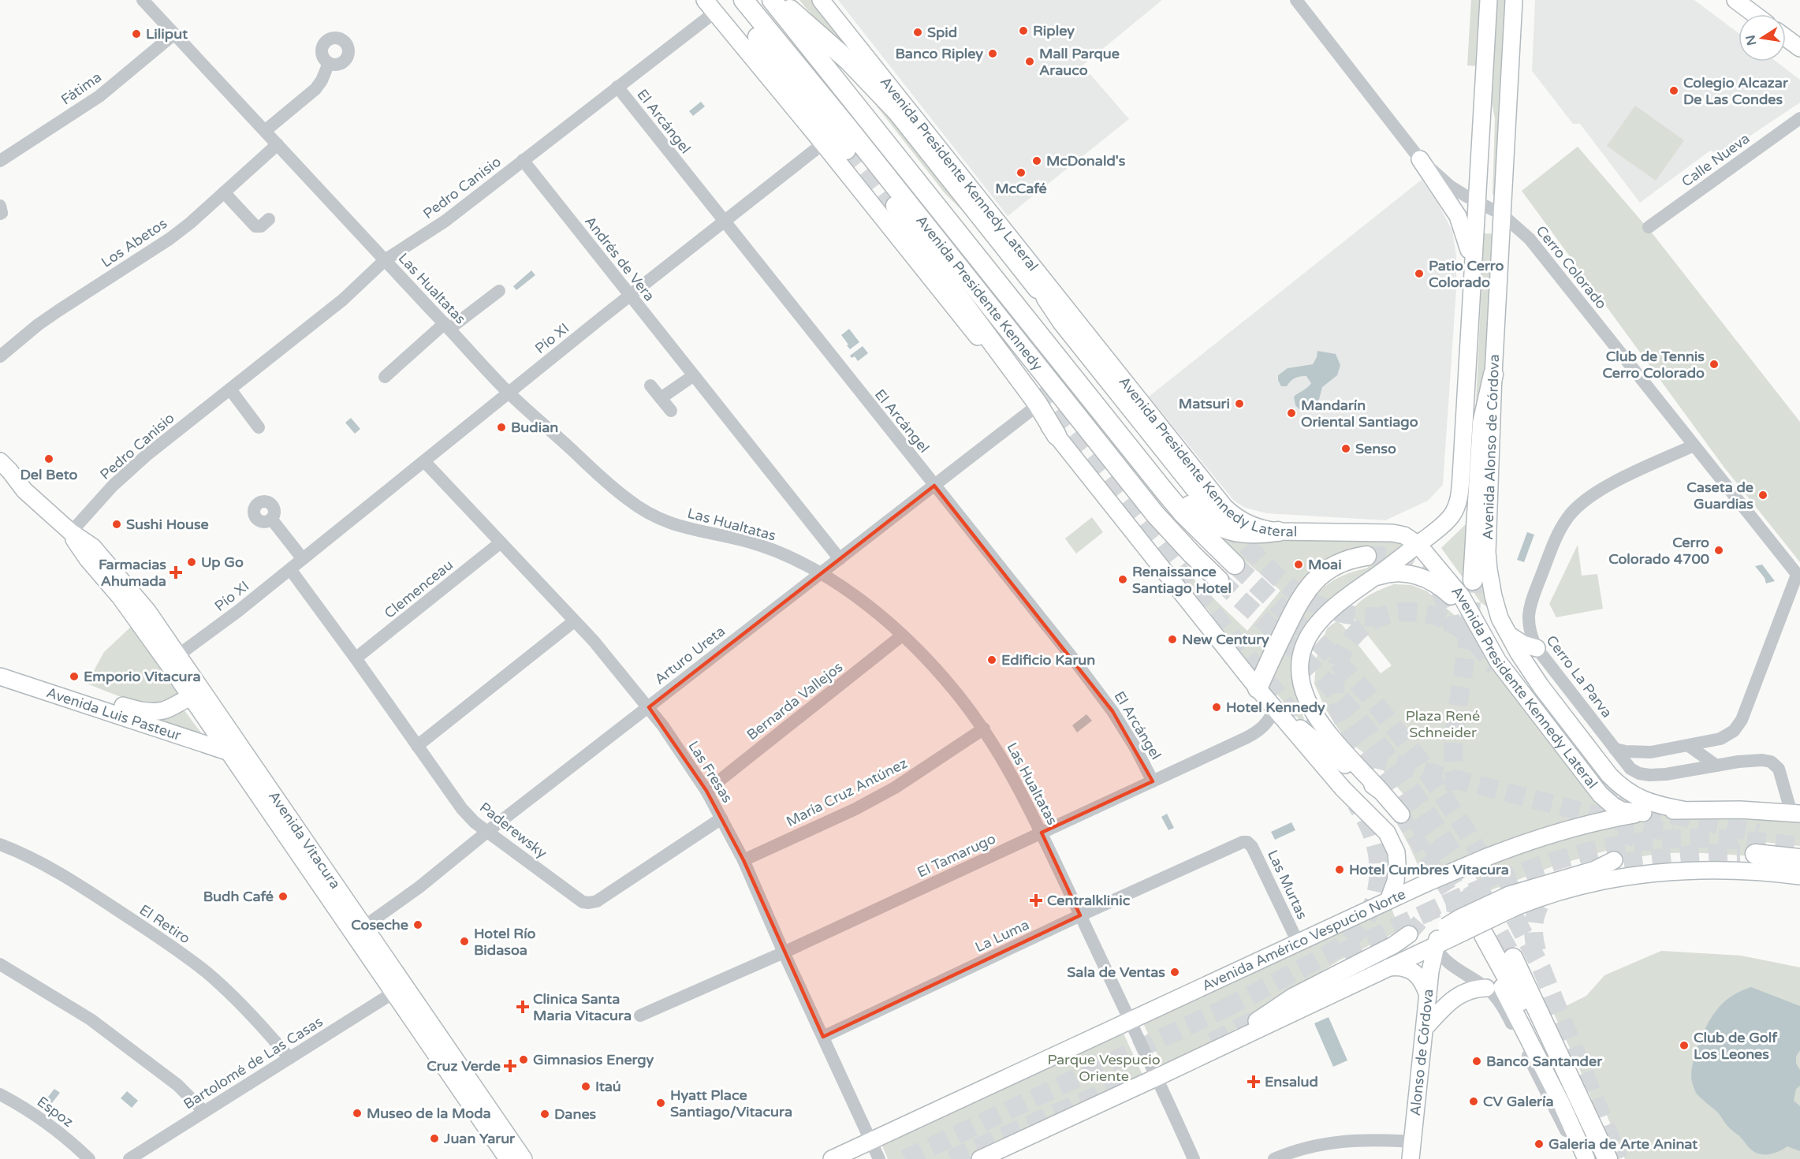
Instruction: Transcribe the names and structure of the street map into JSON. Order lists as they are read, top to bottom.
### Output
{
  "streets": {
    "highway": ["Avenida Presidente Kennedy"],
    "main road": [
      "Avenida Presidente Kennedy Lateral",
      "Avenida Alonso de Córdova",
      "Avenida Luis Pasteur",
      "Avenida Vitacura",
      "Avenida Américo Vespucio Norte",
      "Alonso de Córdova"
    ],
    "street": [
      "Fátima",
      "El Arcángel",
      "Calle Nueva",
      "Pedro Canisio",
      "Los Abetos",
      "Andrés de Vera",
      "Cerro Colorado",
      "Las Hualtatas",
      "Pío XI",
      "Clemenceau",
      "Arturo Ureta",
      "Cerro La Parva",
      "Bernarda Vallejos",
      "Las Fresas",
      "María Cruz Antúnez",
      "Paderewsky",
      "El Tamarugo",
      "Las Murtas",
      "El Retiro",
      "La Luma",
      "Bartolomé de Las Casas",
      "Espoz"
    ]
  },
  "crossings": [
    ["Fátima", "Las Hualtatas"],
    ["El Arcángel", "Pedro Canisio"],
    ["El Arcángel", "Pío XI"],
    ["El Arcángel", "Arturo Ureta"],
    ["El Arcángel", "El Tamarugo"],
    ["Avenida Presidente Kennedy Lateral", "Avenida Alonso de Córdova"],
    ["Avenida Presidente Kennedy Lateral", "Avenida Américo Vespucio Norte"],
    ["Pedro Canisio", "Andrés de Vera"],
    ["Pedro Canisio", "Las Hualtatas"],
    ["Pedro Canisio", "Avenida Vitacura"],
    ["Los Abetos", "Las Hualtatas"],
    ["Andrés de Vera", "Pío XI"],
    ["Andrés de Vera", "Arturo Ureta"],
    ["Cerro Colorado", "Avenida Alonso de Córdova"],
    ["Cerro Colorado", "Cerro La Parva"],
    ["Las Hualtatas", "Pío XI"],
    ["Las Hualtatas", "Arturo Ureta"],
    ["Las Hualtatas", "Bernarda Vallejos"],
    ["Las Hualtatas", "María Cruz Antúnez"],
    ["Las Hualtatas", "El Tamarugo"],
    ["Las Hualtatas", "La Luma"],
    ["Las Hualtatas", "Avenida Américo Vespucio Norte"],
    ["Pío XI", "Las Fresas"],
    ["Pío XI", "Paderewsky"],
    ["Pío XI", "Avenida Vitacura"],
    ["Avenida Alonso de Córdova", "Avenida Américo Vespucio Norte"],
    ["Clemenceau", "Las Fresas"],
    ["Clemenceau", "Paderewsky"],
    ["Arturo Ureta", "Las Fresas"],
    ["Arturo Ureta", "Paderewsky"],
    ["Arturo Ureta", "Avenida Vitacura"],
    ["Cerro La Parva", "Avenida Américo Vespucio Norte"],
    ["Bernarda Vallejos", "Las Fresas"],
    ["Avenida Luis Pasteur", "Avenida Vitacura"],
    ["Las Fresas", "María Cruz Antúnez"],
    ["Las Fresas", "Paderewsky"],
    ["Las Fresas", "El Tamarugo"],
    ["Las Fresas", "La Luma"],
    ["Las Fresas", "Avenida Américo Vespucio Norte"],
    ["Avenida Vitacura", "Bartolomé de Las Casas"],
    ["Las Murtas", "La Luma"],
    ["Las Murtas", "Avenida Américo Vespucio Norte"],
    ["El Retiro", "Bartolomé de Las Casas"]
  ],
  "parks": ["Plaza René Schneider", "Parque Vespucio Oriente"],
  "places": {
    "other": [
      "Ripley",
      "Spid",
      "Liliput",
      "Banco Ripley",
      "Mall Parque Arauco",
      "Colegio Alcazar De Las Condes",
      "McDonald's",
      "McCafé",
      "Patio Cerro Colorado",
      "Club de Tennis Cerro Colorado",
      "Matsuri",
      "Mandarín Oriental Santiago",
      "Budian",
      "Senso",
      "Del Beto",
      "Caseta de Guardias",
      "Sushi House",
      "Cerro Colorado 4700",
      "Up Go",
      "Moai",
      "Renaissance Santiago Hotel",
      "New Century",
      "Edificio Karun",
      "Emporio Vitacura",
      "Hotel Kennedy",
      "Hotel Cumbres Vitacura",
      "Budh Café",
      "Coseche",
      "Hotel Río Bidasoa",
      "Sala de Ventas",
      "Club de Golf Los Leones",
      "Gimnasios Energy",
      "Banco Santander",
      "Itaú",
      "CV Galería",
      "Hyatt Place Santiago/Vitacura",
      "Museo de la Moda",
      "Danes",
      "Juan Yarur",
      "Galeria de Arte Aninat"
    ],
    "health": [
      "Farmacias Ahumada",
      "Centralklinic",
      "Clinica Santa Maria Vitacura",
      "Cruz Verde",
      "Ensalud"
    ]
  },
  "north": "left"
}
